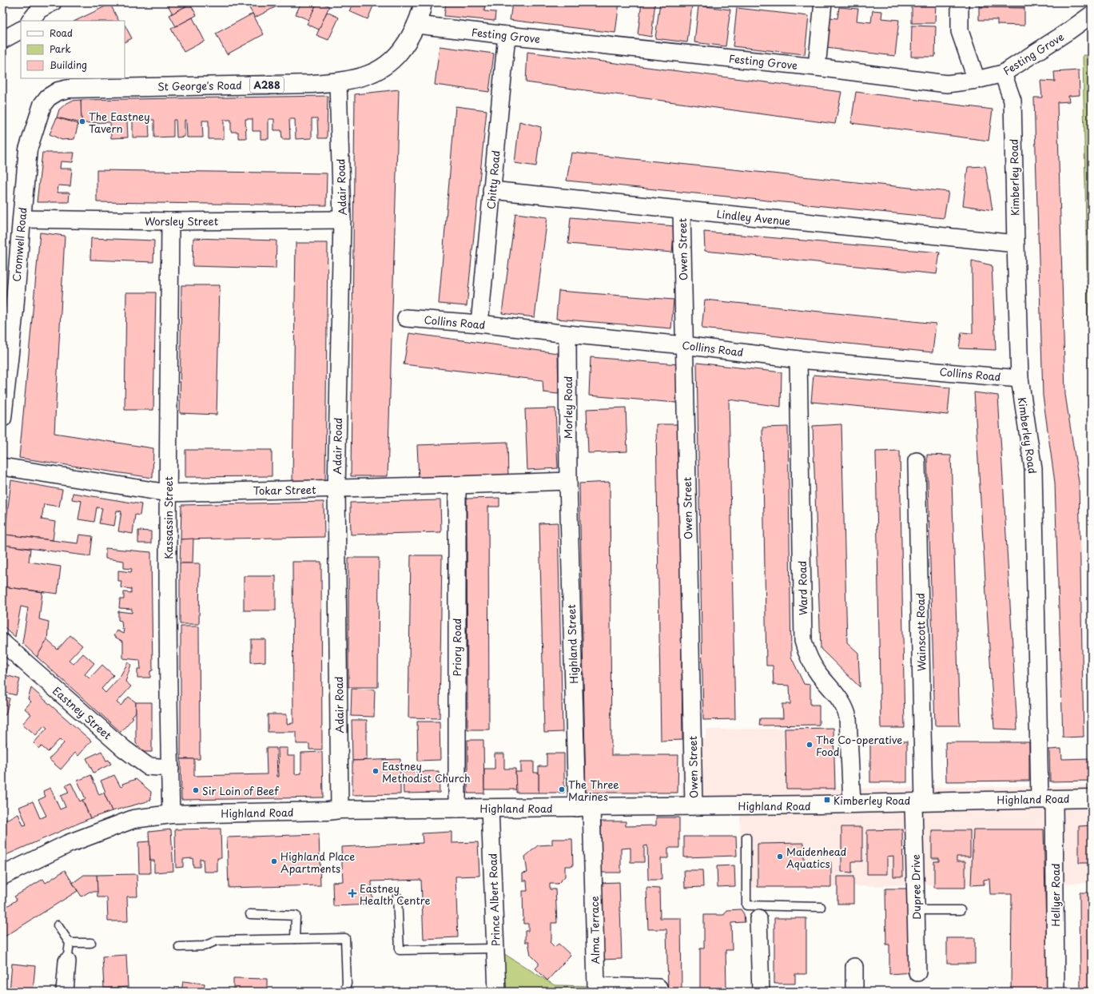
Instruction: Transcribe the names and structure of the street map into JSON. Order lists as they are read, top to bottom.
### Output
{
  "streets": {
    "main road": [
      "A288",
      "St George's Road",
      "Cromwell Road",
      "Highland Road"
    ],
    "street": [
      "Festing Grove",
      "Kimberley Road",
      "Chitty Road",
      "Adair Road",
      "Lindley Avenue",
      "Worsley Street",
      "Owen Street",
      "Collins Road",
      "Morley Road",
      "Tokar Street",
      "Kassassin Street",
      "Ward Road",
      "Wainscott Road",
      "Highland Street",
      "Priory Road",
      "Eastney Street",
      "Dupree Drive",
      "Hellyer Road",
      "Prince Albert Road",
      "Alma Terrace"
    ]
  },
  "crossings": [
    ["Festing Grove", "St George's Road"],
    ["Festing Grove", "Kimberley Road"],
    ["Festing Grove", "Chitty Road"],
    ["St George's Road", "Adair Road"],
    ["St George's Road", "Cromwell Road"],
    ["Kimberley Road", "Lindley Avenue"],
    ["Kimberley Road", "Collins Road"],
    ["Kimberley Road", "Highland Road"],
    ["Kimberley Road", "Hellyer Road"],
    ["Chitty Road", "Lindley Avenue"],
    ["Chitty Road", "Collins Road"],
    ["Adair Road", "Worsley Street"],
    ["Adair Road", "Tokar Street"],
    ["Adair Road", "Highland Road"],
    ["Lindley Avenue", "Owen Street"],
    ["Worsley Street", "Cromwell Road"],
    ["Worsley Street", "Kassassin Street"],
    ["Owen Street", "Collins Road"],
    ["Owen Street", "Highland Road"],
    ["Collins Road", "Morley Road"],
    ["Collins Road", "Ward Road"],
    ["Morley Road", "Tokar Street"],
    ["Morley Road", "Highland Street"],
    ["Tokar Street", "Kassassin Street"],
    ["Tokar Street", "Highland Street"],
    ["Tokar Street", "Priory Road"],
    ["Kassassin Street", "Eastney Street"],
    ["Kassassin Street", "Highland Road"],
    ["Ward Road", "Highland Road"],
    ["Wainscott Road", "Highland Road"],
    ["Wainscott Road", "Dupree Drive"],
    ["Highland Street", "Highland Road"],
    ["Highland Street", "Alma Terrace"],
    ["Priory Road", "Highland Road"],
    ["Highland Road", "Dupree Drive"],
    ["Highland Road", "Hellyer Road"],
    ["Highland Road", "Prince Albert Road"],
    ["Highland Road", "Alma Terrace"]
  ],
  "places": {
    "other": [
      "The Eastney Tavern",
      "The Co-operative Food",
      "Eastney Methodist Church",
      "The Three Marines",
      "Sir Loin of Beef",
      "Maidenhead Aquatics",
      "Highland Place Apartments"
    ],
    "transit": ["Kimberley Road"],
    "health": ["Eastney Health Centre"]
  },
  "legend": ["Road", "Park", "Building"]
}
